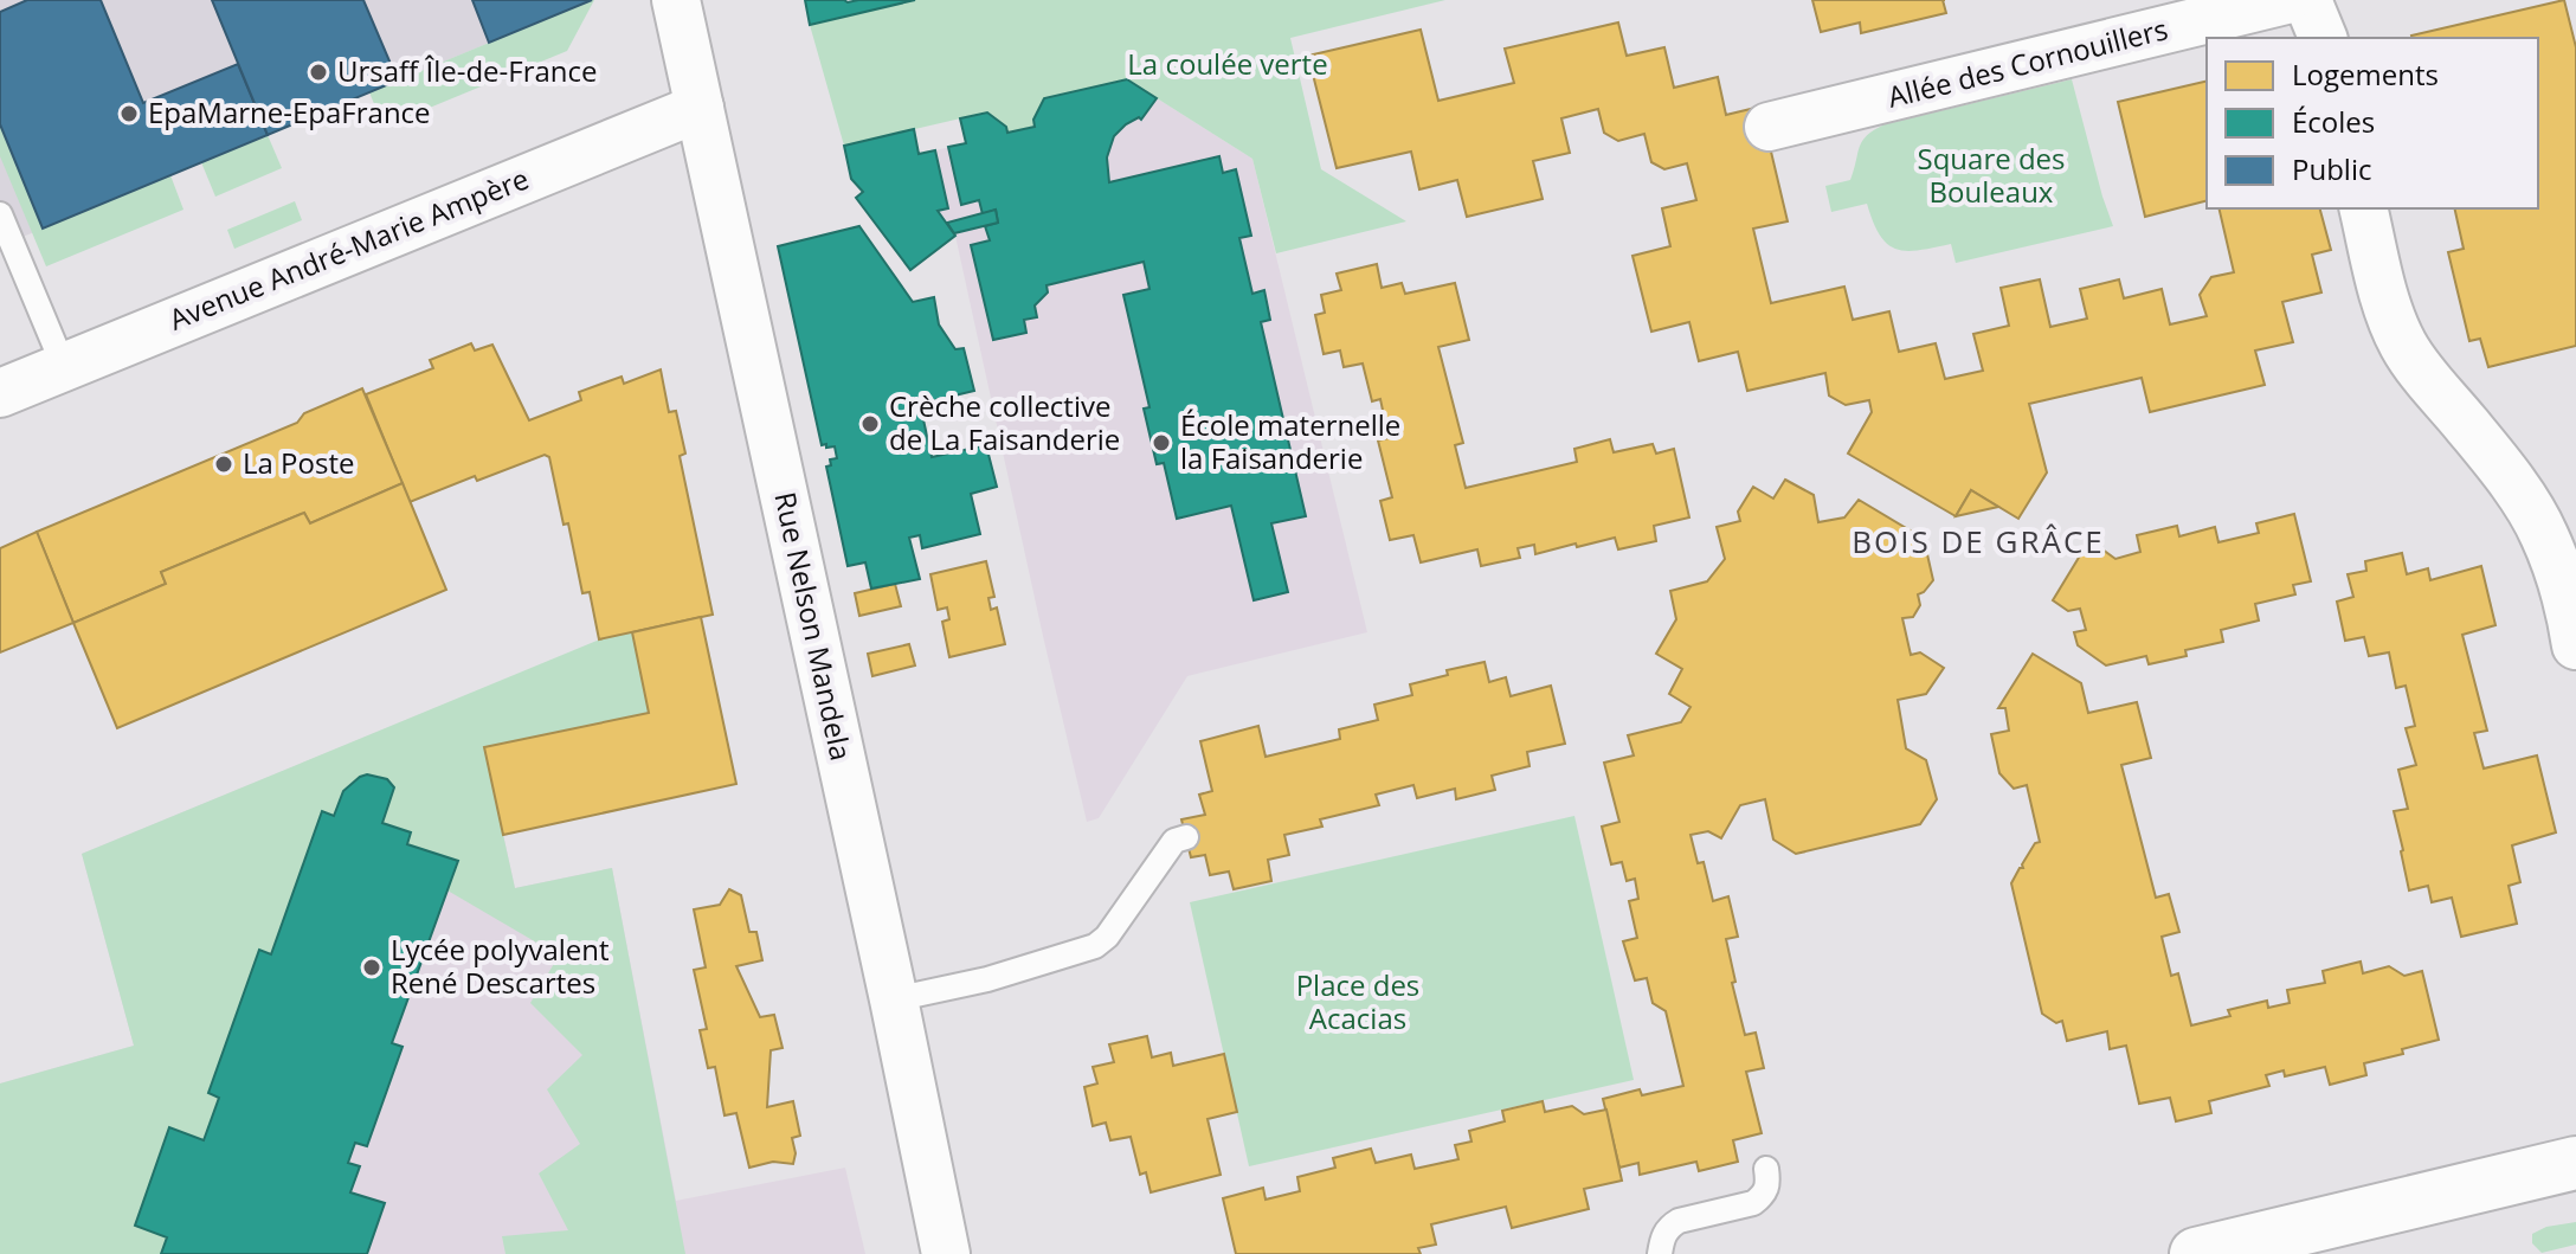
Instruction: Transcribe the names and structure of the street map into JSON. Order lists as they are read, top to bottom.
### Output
{
  "streets": {
    "street": ["Allée des Cornouillers", "Avenue André-Marie Ampère", "Rue Nelson Mandela"]
  },
  "crossings": [
    ["Avenue André-Marie Ampère", "Rue Nelson Mandela"]
  ],
  "districts": ["BOIS DE GRÂCE"],
  "parks": ["La coulée verte", "Square des Bouleaux", "Place des Acacias"],
  "places": [
    "Ursaff Île-de-France",
    "EpaMarne-EpaFrance",
    "Crèche collective de La Faisanderie",
    "École maternelle la Faisanderie",
    "La Poste",
    "Lycée polyvalent René Descartes"
  ],
  "legend": ["Logements", "Écoles", "Public"]
}
